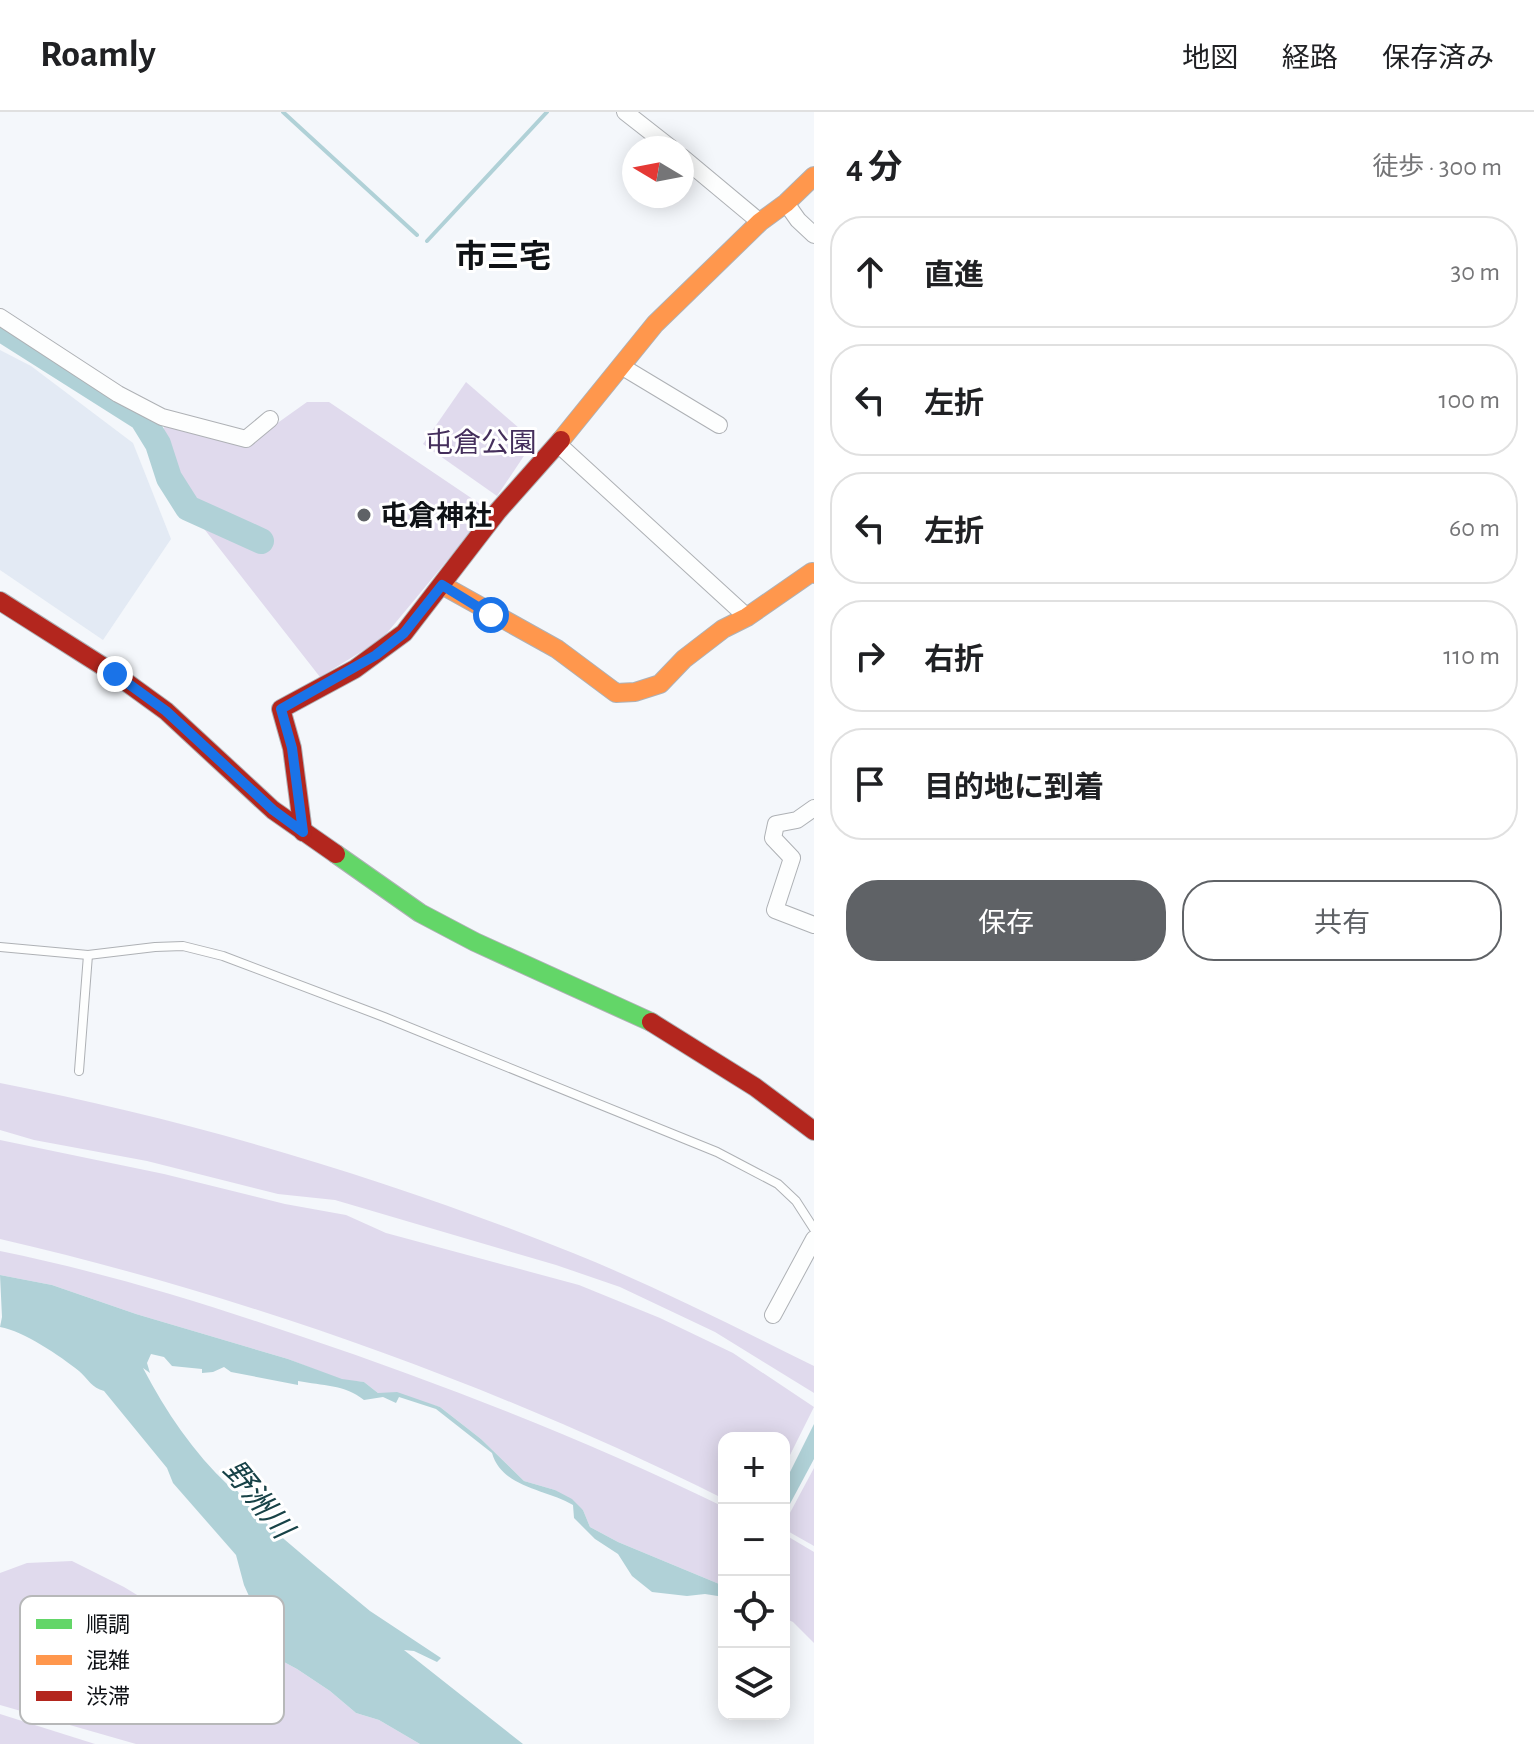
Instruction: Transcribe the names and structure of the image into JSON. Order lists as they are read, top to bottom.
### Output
{
  "districts": ["市三宅"],
  "water": ["野洲川"],
  "parks": ["屯倉公園"],
  "places": ["屯倉神社"],
  "legend": ["順調", "混雑", "渋滞"],
  "north": "left",
  "page": {
    "header": "Roamly",
    "nav": ["地図", "経路", "保存済み"],
    "heading": ["4 分", "徒歩 · 300 m"],
    "list": [
      ["直進", "30 m"],
      ["左折", "100 m"],
      ["左折", "60 m"],
      ["右折", "110 m"],
      "目的地に到着"
    ],
    "buttons": ["保存", "共有"],
    "map_buttons": ["+", "−"]
  }
}
